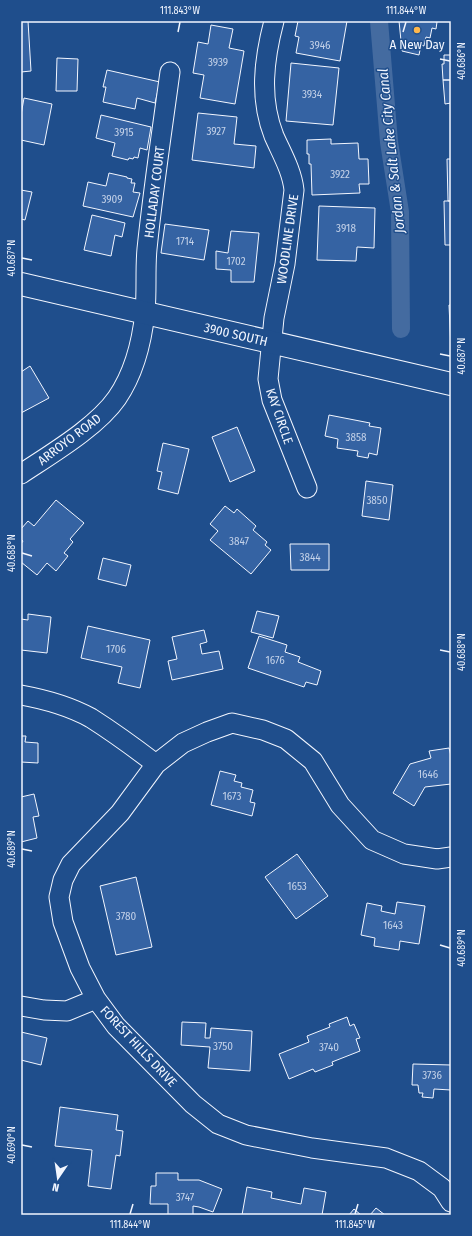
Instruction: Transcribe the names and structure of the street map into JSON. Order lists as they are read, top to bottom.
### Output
{
  "streets": {
    "main road": ["3900 SOUTH"],
    "street": [
      "HOLLADAY COURT",
      "WOODLINE DRIVE",
      "KAY CIRCLE",
      "ARROYO ROAD",
      "FOREST HILLS DRIVE"
    ]
  },
  "crossings": [
    ["HOLLADAY COURT", "3900 SOUTH"],
    ["HOLLADAY COURT", "ARROYO ROAD"],
    ["WOODLINE DRIVE", "3900 SOUTH"],
    ["WOODLINE DRIVE", "KAY CIRCLE"],
    ["3900 SOUTH", "KAY CIRCLE"],
    ["3900 SOUTH", "ARROYO ROAD"]
  ],
  "water": ["Jordan & Salt Lake City Canal"],
  "places": ["A New Day"],
  "house_numbers": [
    "3946",
    "3939",
    "3934",
    "3927",
    "3915",
    "3922",
    "3909",
    "3918",
    "1714",
    "1702",
    "3858",
    "3850",
    "3847",
    "3844",
    "1706",
    "1676",
    "1646",
    "1673",
    "1653",
    "3780",
    "1643",
    "3750",
    "3740",
    "3736",
    "3747"
  ],
  "north": "bottom",
  "coordinates": [
    "111.843°W",
    "111.844°W",
    "40.686°N",
    "40.687°N",
    "40.688°N",
    "40.689°N",
    "40.690°N",
    "111.845°W"
  ]
}
